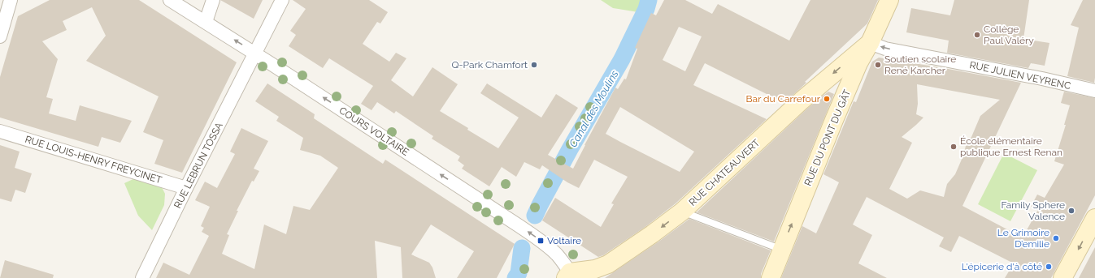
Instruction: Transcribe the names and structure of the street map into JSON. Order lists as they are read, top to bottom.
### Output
{
  "streets": {
    "street": [
      "RUE JULIEN VEYRENC",
      "COURS VOLTAIRE",
      "RUE DU PONT DU GÂT",
      "RUE LOUIS-HENRY FREYCINET",
      "RUE LEBRUN TOSSA",
      "RUE CHATEAUVERT"
    ]
  },
  "crossings": [
    ["RUE JULIEN VEYRENC", "RUE DU PONT DU GÂT"],
    ["RUE JULIEN VEYRENC", "RUE CHATEAUVERT"],
    ["COURS VOLTAIRE", "RUE LEBRUN TOSSA"],
    ["COURS VOLTAIRE", "RUE CHATEAUVERT"],
    ["RUE DU PONT DU GÂT", "RUE CHATEAUVERT"],
    ["RUE LOUIS-HENRY FREYCINET", "RUE LEBRUN TOSSA"]
  ],
  "one_way": [
    "RUE JULIEN VEYRENC",
    "COURS VOLTAIRE",
    "RUE DU PONT DU GÂT",
    "RUE CHATEAUVERT"
  ],
  "water": ["Canal des Moulins"],
  "places": {
    "other": [
      "Collège Paul Valéry",
      "Q-Park Chamfort",
      "Soutien scolaire René Karcher",
      "Bar du Carrefour",
      "École élémentaire publique Ernest Renan",
      "Family Sphere Valence",
      "Le Grimoire D’emilie",
      "L'épicerie d'à côté"
    ],
    "transit": ["Voltaire"]
  }
}
